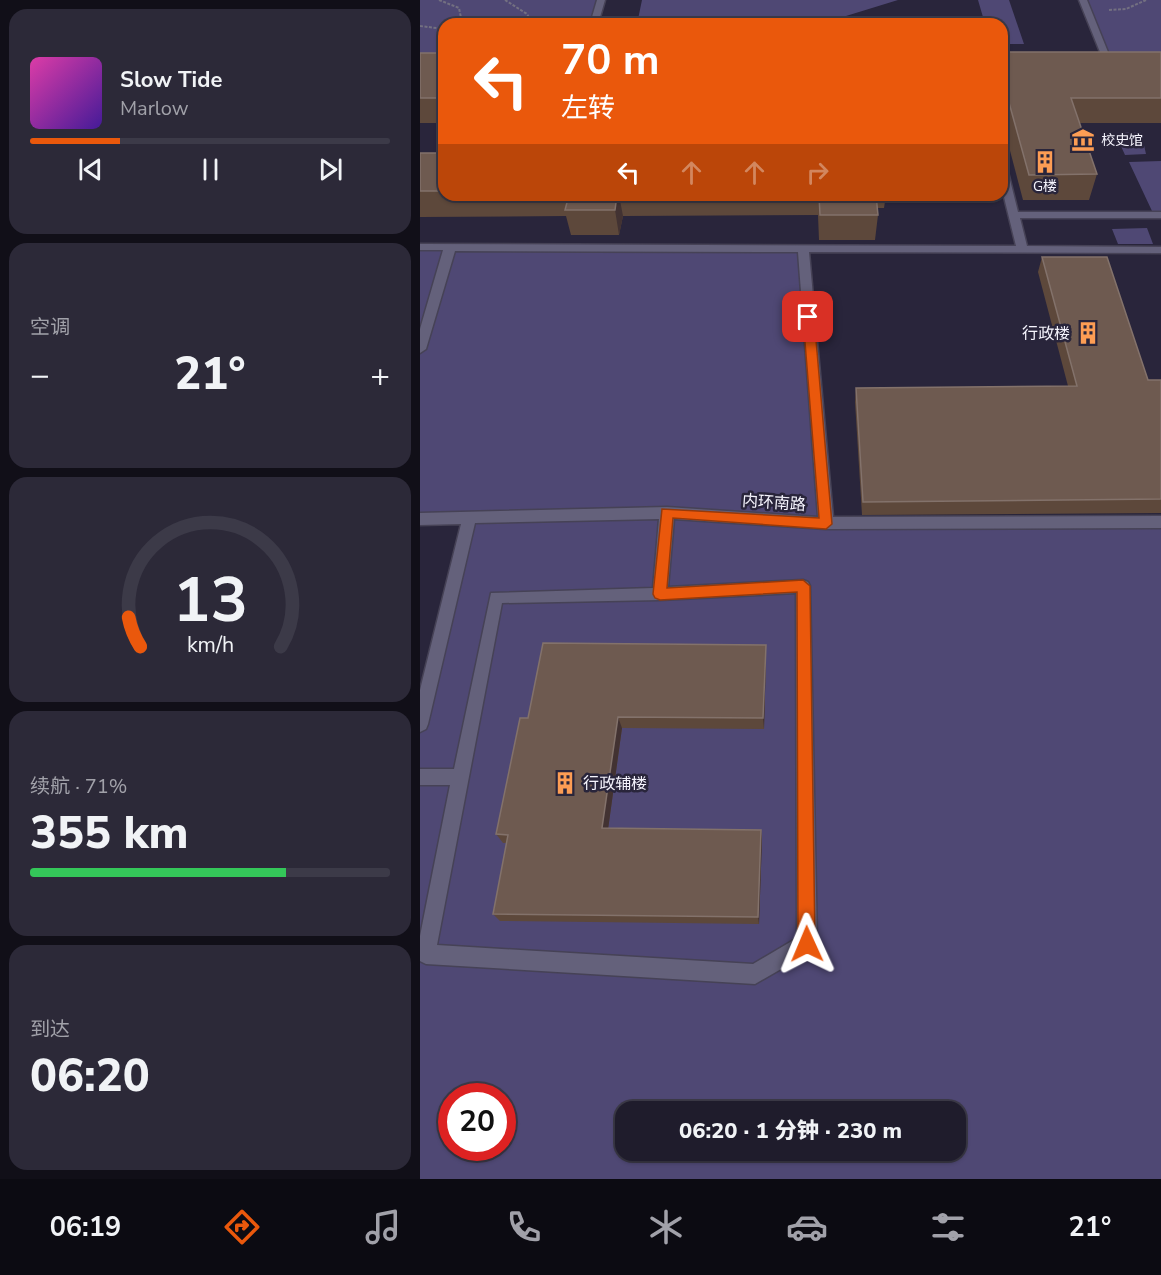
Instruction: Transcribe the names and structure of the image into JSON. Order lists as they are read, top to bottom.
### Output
{
  "streets": {
    "lane": ["内环南路"]
  },
  "places": {
    "museum": ["校史馆"],
    "building": ["G楼", "行政楼", "行政辅楼"]
  },
  "page": {
    "turn": ["70 m", "左转"],
    "song": ["Slow Tide", "Marlow"],
    "tile": [
      "空调",
      ["续航 · 71%", "355 km"],
      ["到达", "06:20"]
    ],
    "heat": ["−", "21°", "+"],
    "limit": "20",
    "trip": "06:20 · 1 分钟 · 230 m",
    "tabs": ["06:19", "21°"],
    "gauge": ["13", "km/h"]
  }
}
